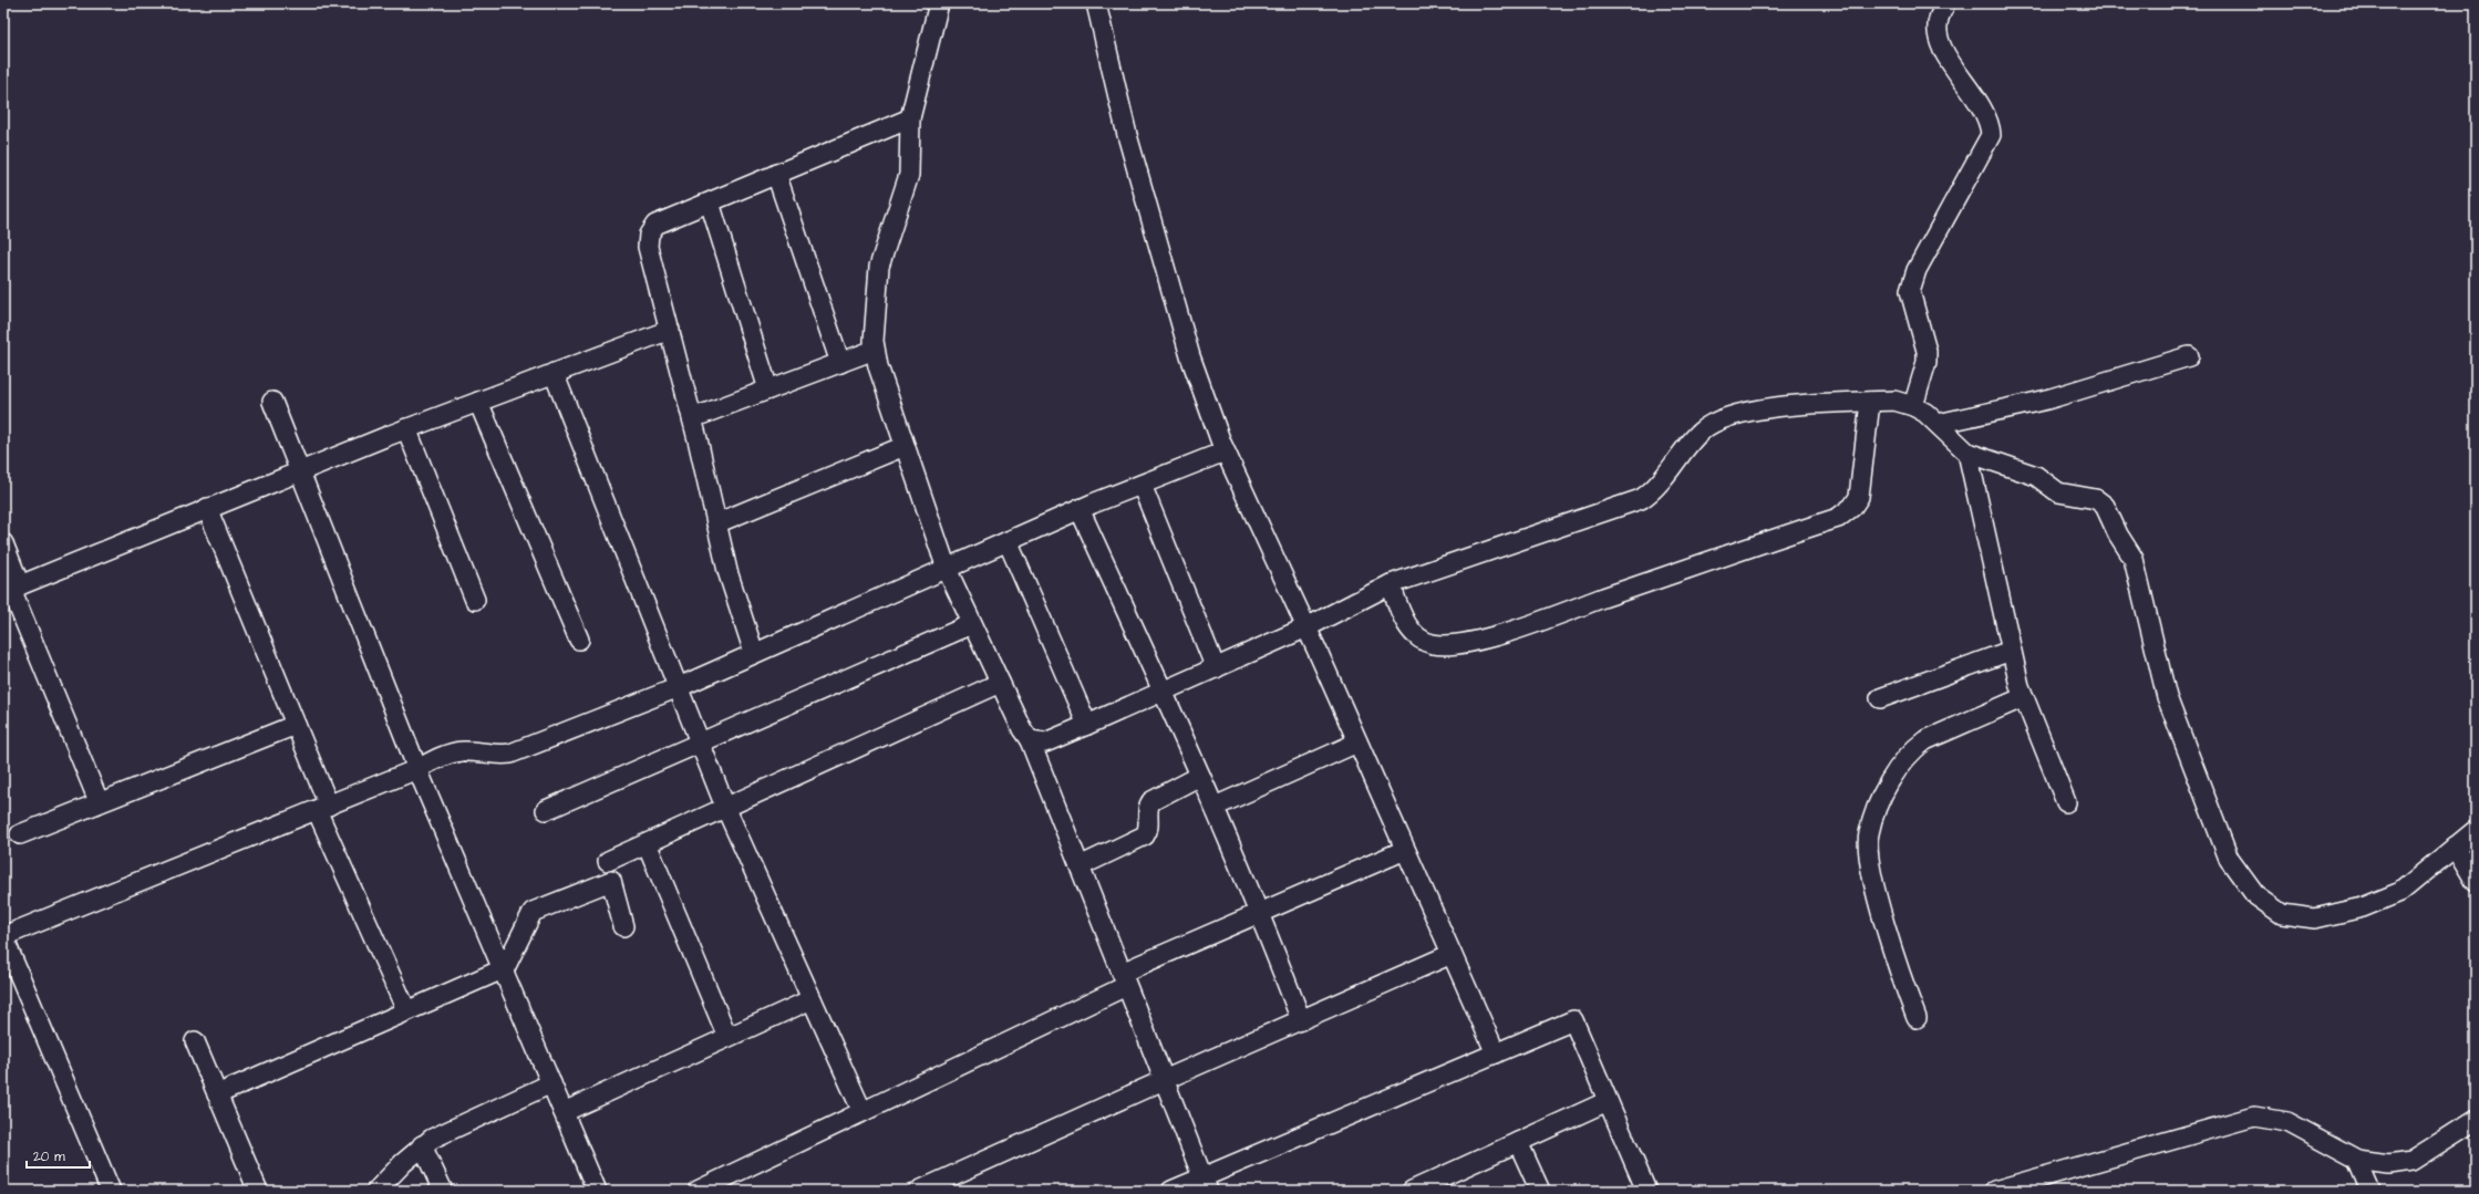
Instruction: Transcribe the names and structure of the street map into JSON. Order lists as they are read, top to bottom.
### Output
{
  "scale_bar": "20 m"
}
